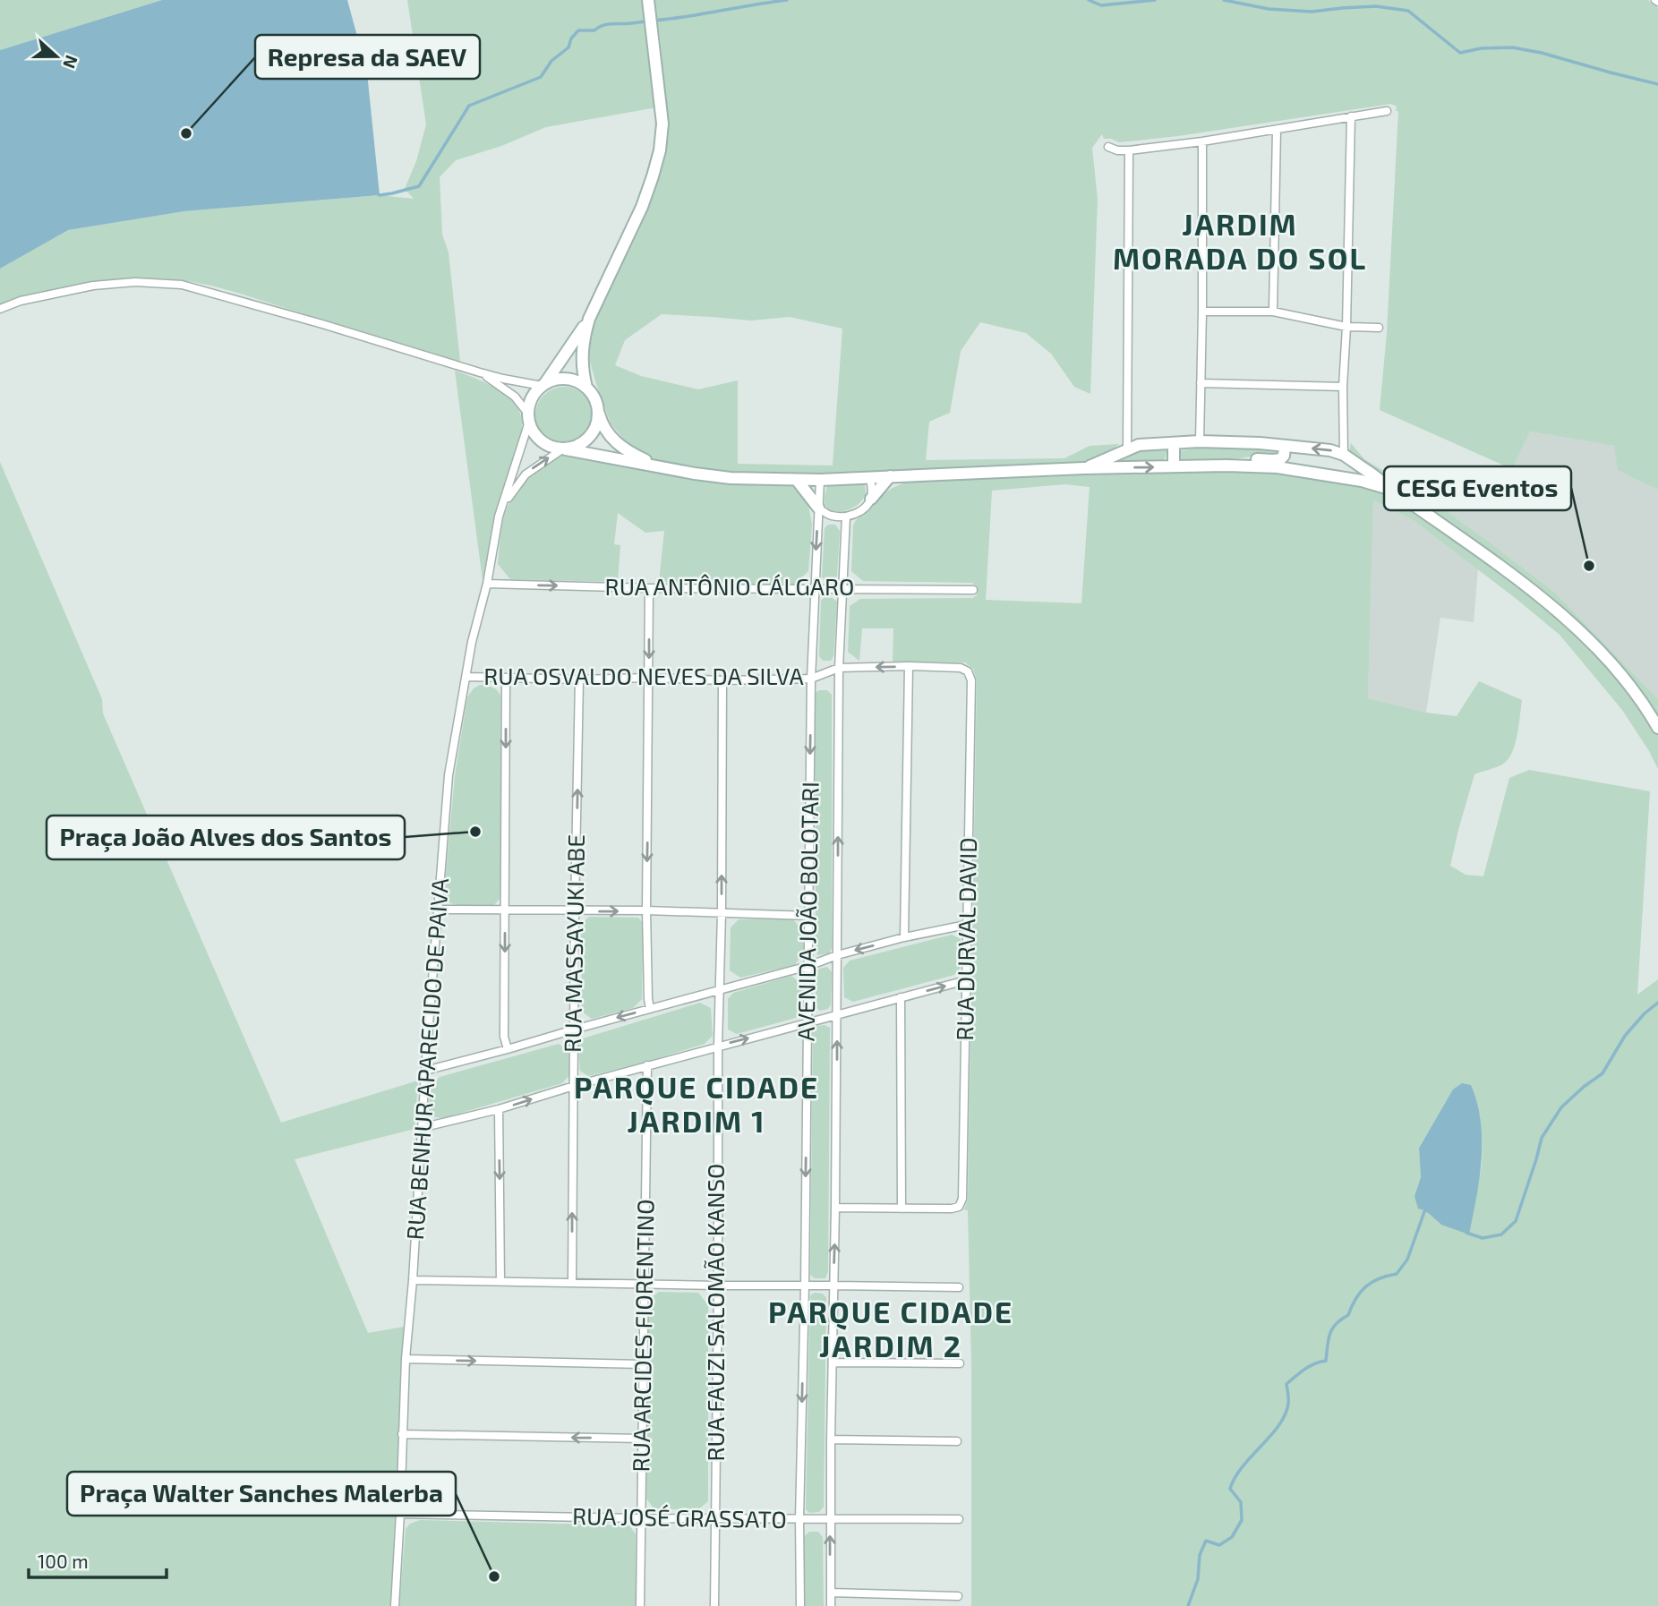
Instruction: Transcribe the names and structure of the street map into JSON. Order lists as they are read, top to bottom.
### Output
{
  "streets": {
    "street": [
      "RUA ANTÔNIO CÁLGARO",
      "RUA OSVALDO NEVES DA SILVA",
      "AVENIDA JOÃO BOLOTARI",
      "RUA DURVAL DAVID",
      "RUA MASSAYUKI ABE",
      "RUA BENHUR APARECIDO DE PAIVA",
      "RUA FAUZI SALOMÃO KANSO",
      "RUA ARCIDES FIORENTINO",
      "RUA JOSÉ GRASSATO"
    ]
  },
  "crossings": [
    ["RUA ANTÔNIO CÁLGARO", "AVENIDA JOÃO BOLOTARI"],
    ["RUA ANTÔNIO CÁLGARO", "RUA BENHUR APARECIDO DE PAIVA"],
    ["RUA OSVALDO NEVES DA SILVA", "AVENIDA JOÃO BOLOTARI"],
    ["RUA OSVALDO NEVES DA SILVA", "RUA DURVAL DAVID"],
    ["RUA OSVALDO NEVES DA SILVA", "RUA MASSAYUKI ABE"],
    ["RUA OSVALDO NEVES DA SILVA", "RUA BENHUR APARECIDO DE PAIVA"],
    ["RUA OSVALDO NEVES DA SILVA", "RUA FAUZI SALOMÃO KANSO"],
    ["AVENIDA JOÃO BOLOTARI", "RUA JOSÉ GRASSATO"],
    ["RUA BENHUR APARECIDO DE PAIVA", "RUA JOSÉ GRASSATO"],
    ["RUA FAUZI SALOMÃO KANSO", "RUA JOSÉ GRASSATO"],
    ["RUA ARCIDES FIORENTINO", "RUA JOSÉ GRASSATO"]
  ],
  "one_way": ["RUA MASSAYUKI ABE"],
  "districts": ["JARDIM MORADA DO SOL", "PARQUE CIDADE JARDIM 1", "PARQUE CIDADE JARDIM 2"],
  "places": [
    "Represa da SAEV",
    "CESG Eventos",
    "Praça João Alves dos Santos",
    "Praça Walter Sanches Malerba"
  ],
  "scale_bar": "100 m",
  "north": "right"
}
